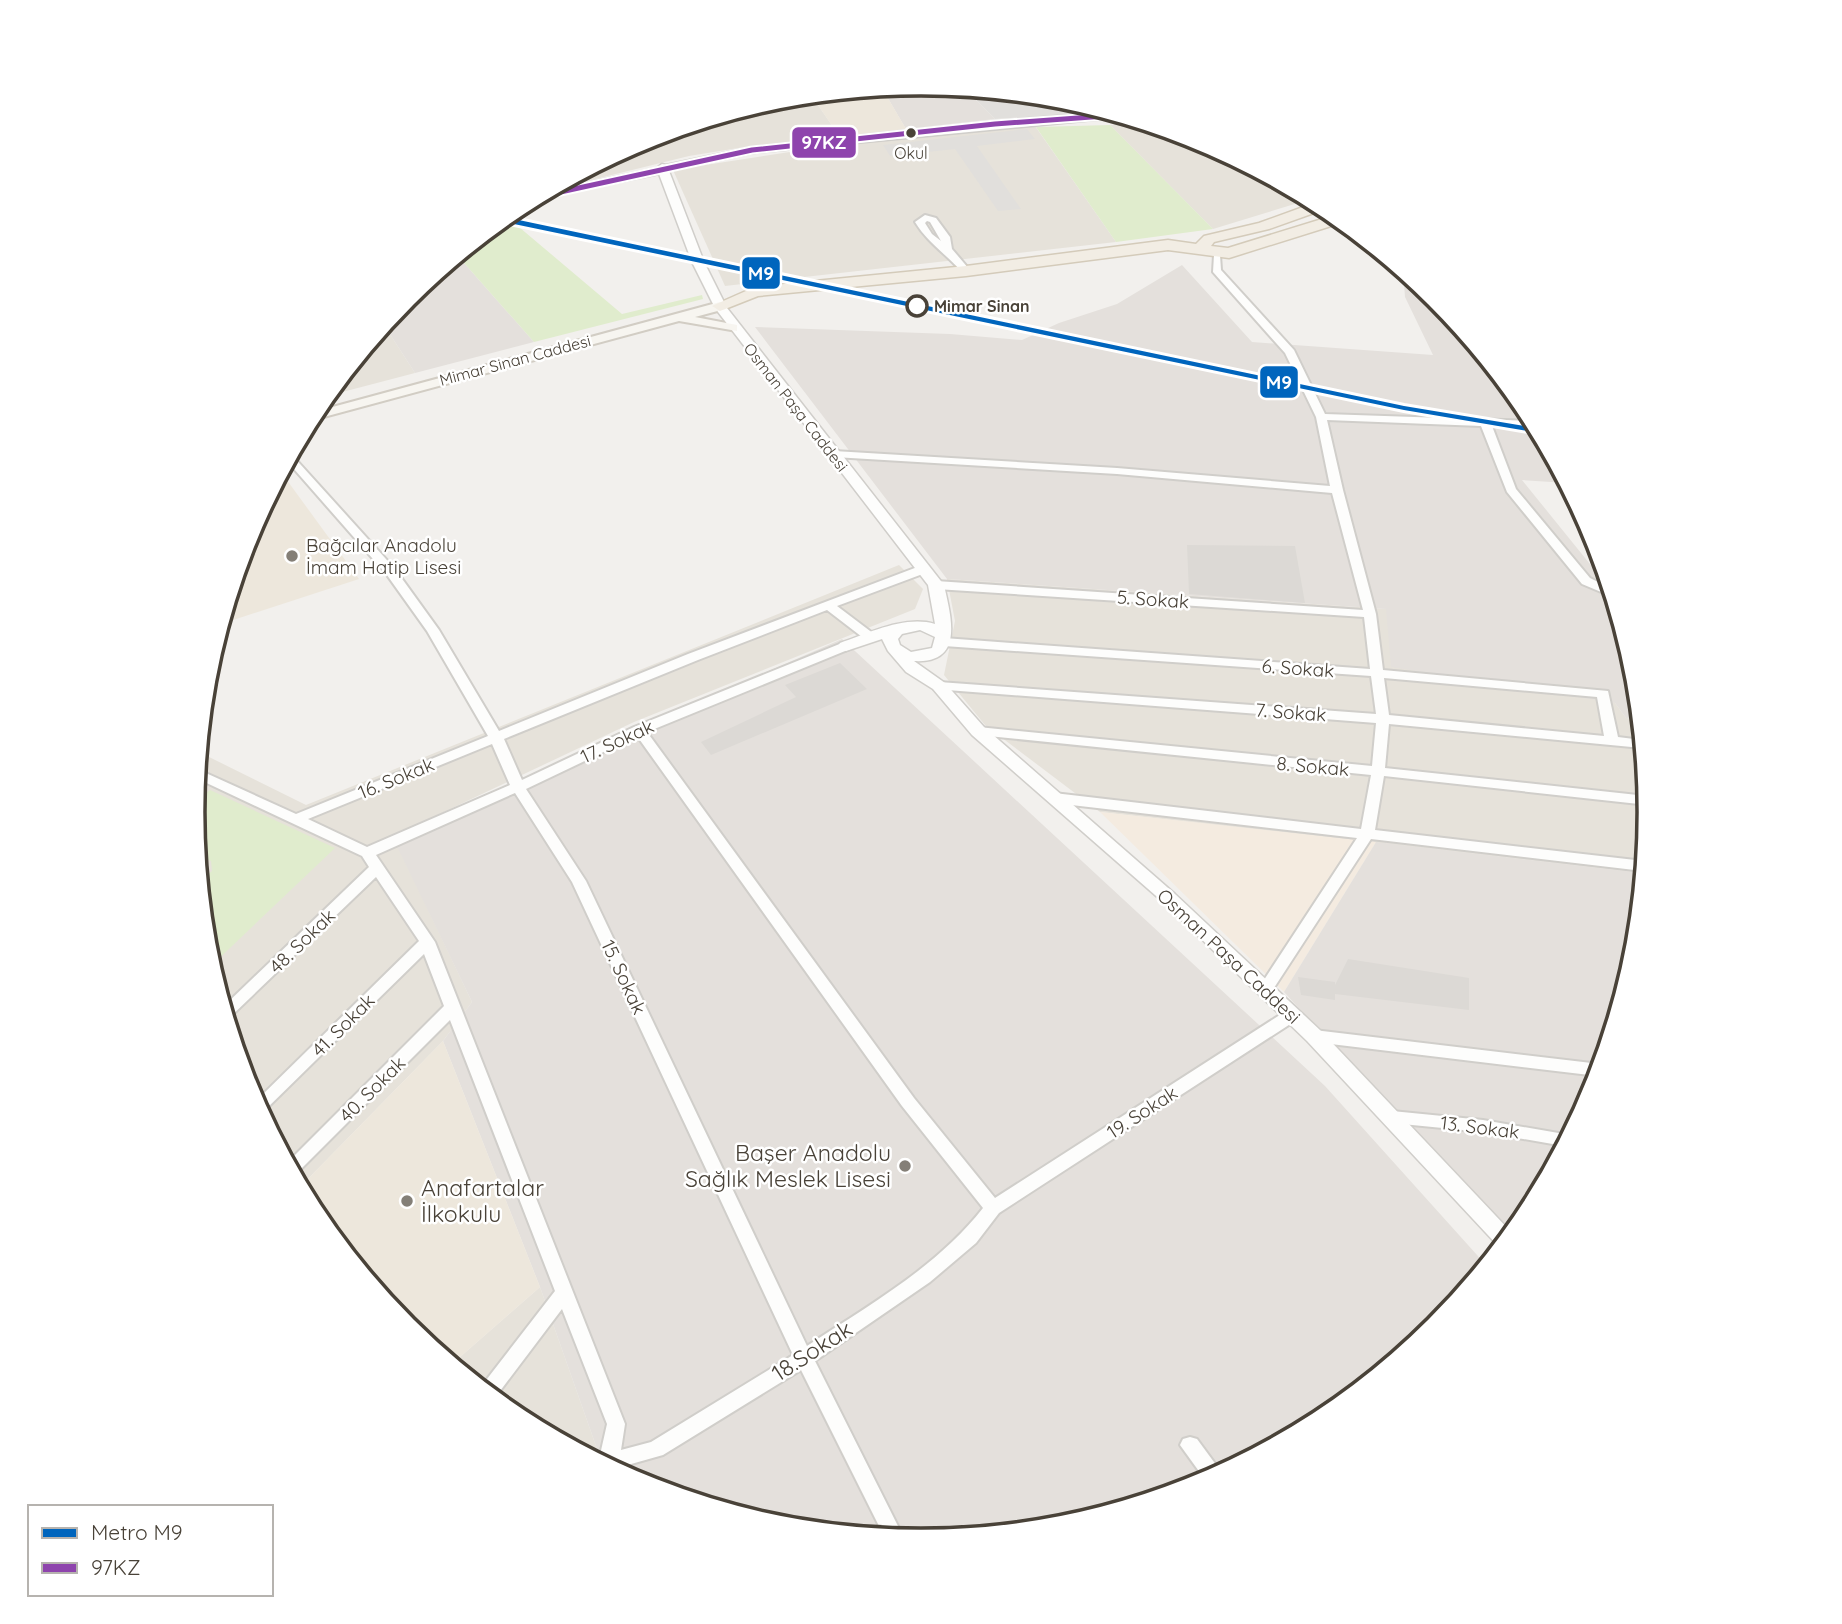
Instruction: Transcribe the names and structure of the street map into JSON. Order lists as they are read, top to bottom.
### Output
{
  "streets": {
    "main road": ["Mimar Sinan Caddesi"],
    "street": [
      "Osman Paşa Caddesi",
      "5. Sokak",
      "6. Sokak",
      "7. Sokak",
      "17. Sokak",
      "8. Sokak",
      "16. Sokak",
      "48. Sokak",
      "15. Sokak",
      "41. Sokak",
      "40. Sokak",
      "19. Sokak",
      "13. Sokak",
      "18.Sokak"
    ]
  },
  "crossings": [
    ["Mimar Sinan Caddesi", "Osman Paşa Caddesi"],
    ["Osman Paşa Caddesi", "5. Sokak"],
    ["Osman Paşa Caddesi", "6. Sokak"],
    ["Osman Paşa Caddesi", "7. Sokak"],
    ["Osman Paşa Caddesi", "8. Sokak"],
    ["Osman Paşa Caddesi", "16. Sokak"],
    ["Osman Paşa Caddesi", "19. Sokak"],
    ["Osman Paşa Caddesi", "13. Sokak"],
    ["6. Sokak", "7. Sokak"],
    ["17. Sokak", "15. Sokak"],
    ["16. Sokak", "15. Sokak"],
    ["15. Sokak", "18.Sokak"],
    ["19. Sokak", "18.Sokak"]
  ],
  "places": [
    "Okul",
    "Mimar Sinan",
    "Bağcılar Anadolu İmam Hatip Lisesi",
    "Başer Anadolu Sağlık Meslek Lisesi",
    "Anafartalar İlkokulu"
  ],
  "lines": ["transit line 97KZ", "metro line M9"],
  "legend": ["Metro M9", "97KZ"]
}
